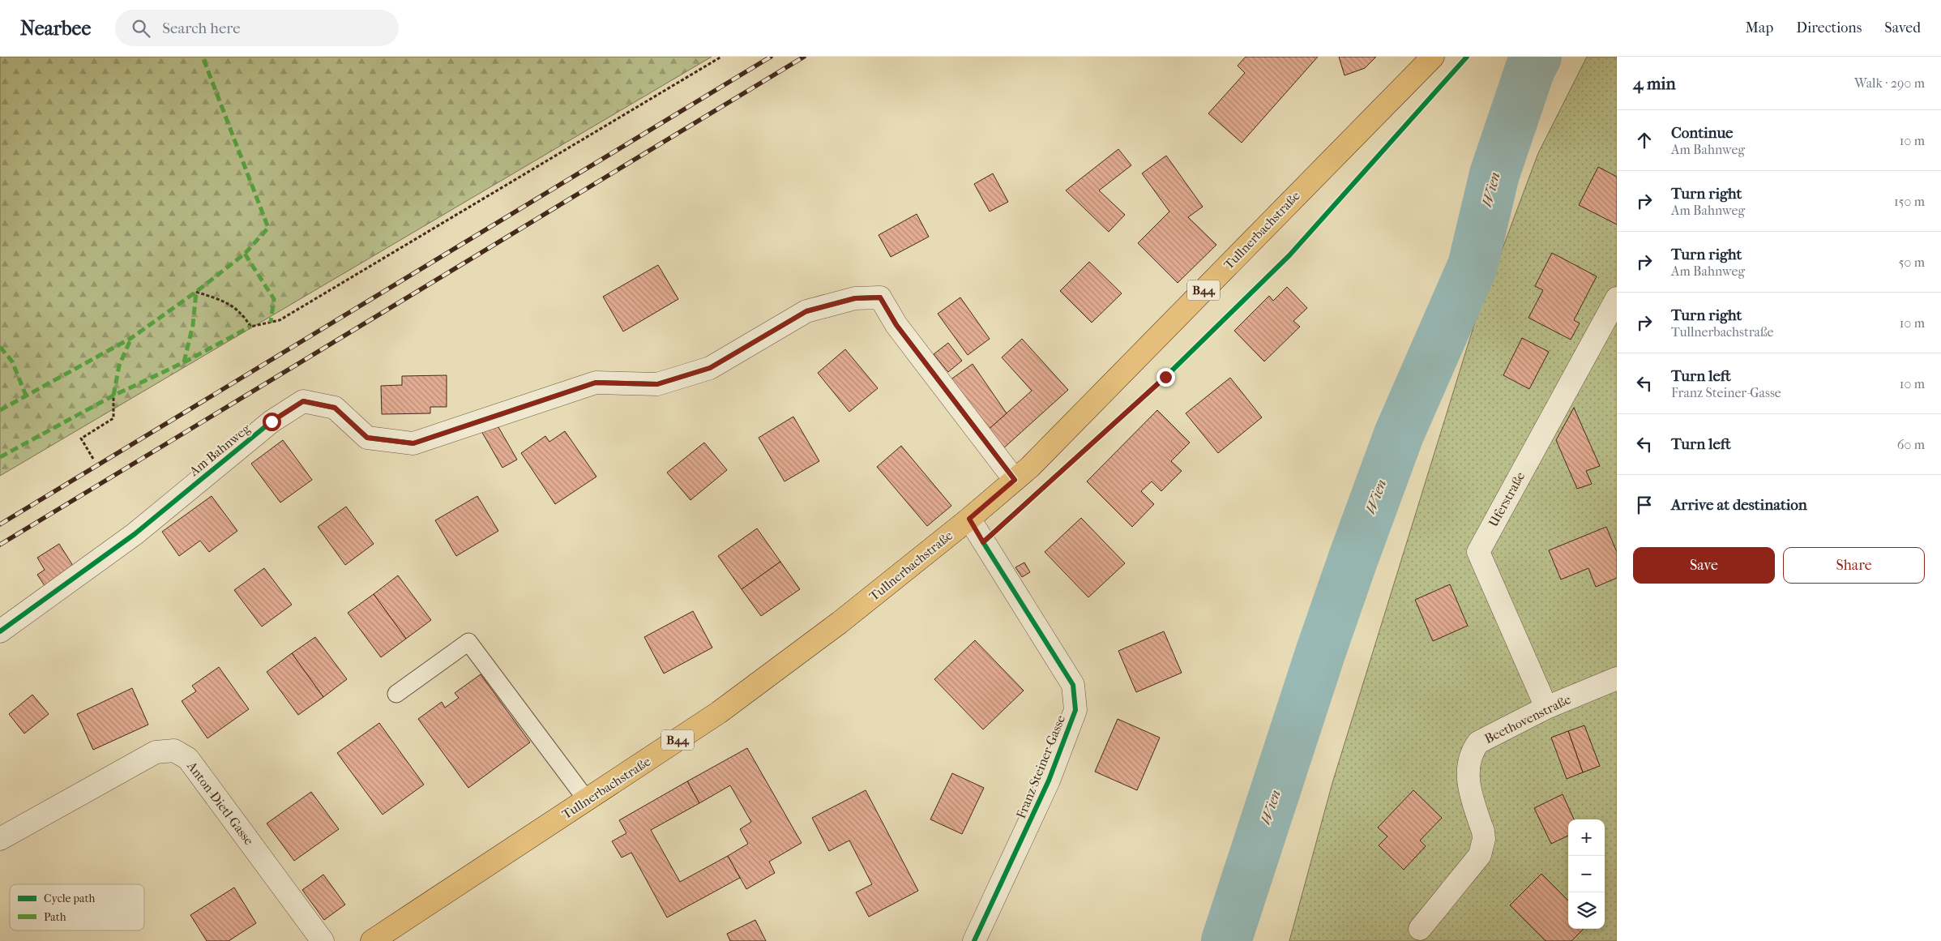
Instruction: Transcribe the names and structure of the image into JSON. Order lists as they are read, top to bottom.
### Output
{
  "streets": {
    "main road": ["Tullnerbachstraße", "B44"],
    "street": [
      "Am Bahnweg",
      "Uferstraße",
      "Beethovenstraße",
      "Franz Steiner-Gasse",
      "Anton-Dietl-Gasse"
    ]
  },
  "crossings": [
    ["Tullnerbachstraße", "Am Bahnweg"],
    ["Tullnerbachstraße", "Franz Steiner-Gasse"],
    ["Uferstraße", "Beethovenstraße"]
  ],
  "water": ["Wien"],
  "legend": ["Cycle path", "Path"],
  "page": {
    "header": "Nearbee",
    "search": "Search here",
    "nav": ["Map", "Directions", "Saved"],
    "heading": ["4 min", "Walk · 290 m"],
    "list": [
      ["Continue", "Am Bahnweg", "10 m"],
      ["Turn right", "Am Bahnweg", "150 m"],
      ["Turn right", "Am Bahnweg", "50 m"],
      ["Turn right", "Tullnerbachstraße", "10 m"],
      ["Turn left", "Franz Steiner-Gasse", "10 m"],
      ["Turn left", "60 m"],
      "Arrive at destination"
    ],
    "buttons": ["Save", "Share"],
    "map_buttons": ["+", "−"]
  }
}
